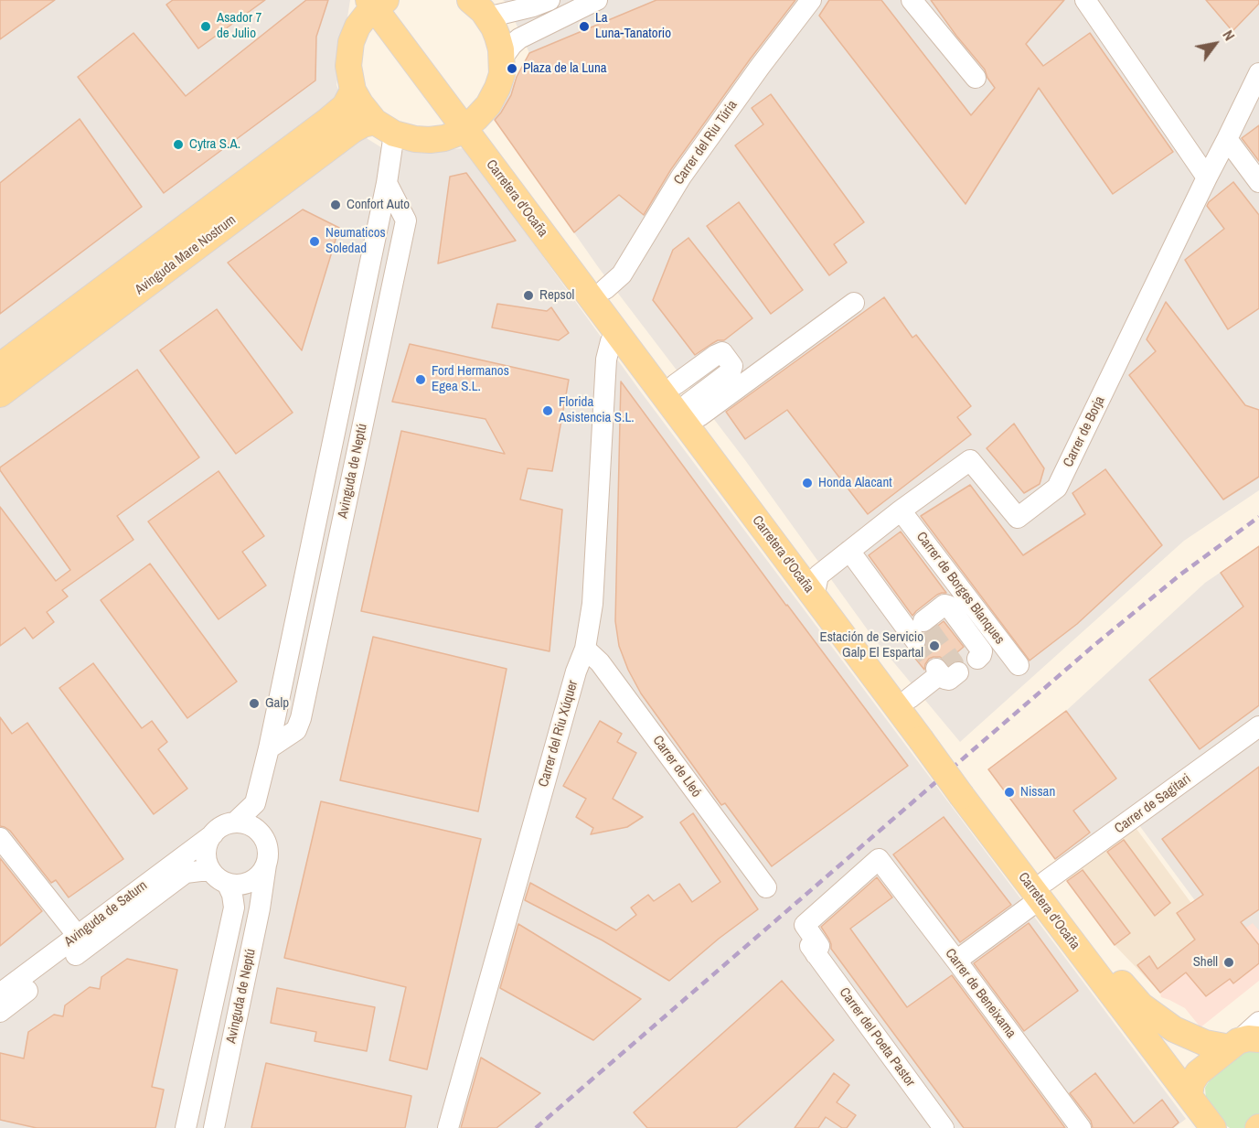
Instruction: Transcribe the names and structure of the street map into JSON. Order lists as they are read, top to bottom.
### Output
{
  "streets": {
    "main road": ["Carretera d'Ocaña", "Avinguda Mare Nostrum"],
    "street": [
      "Carrer del Riu Túria",
      "Carrer de Borja",
      "Avinguda de Neptú",
      "Carrer de Borges Blanques",
      "Carrer del Riu Xúquer",
      "Carrer de Lleó",
      "Carrer de Sagitari",
      "Avinguda de Saturn",
      "Carrer de Beneixama",
      "Carrer del Poeta Pastor"
    ]
  },
  "crossings": [
    ["Carrer del Riu Túria", "Carretera d'Ocaña"],
    ["Carretera d'Ocaña", "Carrer de Borja"],
    ["Carretera d'Ocaña", "Carrer del Riu Xúquer"],
    ["Carretera d'Ocaña", "Carrer de Sagitari"],
    ["Avinguda Mare Nostrum", "Avinguda de Neptú"],
    ["Carrer de Borja", "Carrer de Borges Blanques"],
    ["Avinguda de Neptú", "Avinguda de Saturn"],
    ["Carrer del Riu Xúquer", "Carrer de Lleó"],
    ["Carrer de Sagitari", "Carrer de Beneixama"],
    ["Carrer de Beneixama", "Carrer del Poeta Pastor"]
  ],
  "places": [
    "Asador 7 de Julio",
    "La Luna-Tanatorio",
    "Plaza de la Luna",
    "Cytra S.A.",
    "Confort Auto",
    "Neumaticos Soledad",
    "Repsol",
    "Ford Hermanos Egea S.L.",
    "Florida Asistencia S.L.",
    "Honda Alacant",
    "Estación de Servicio Galp El Espartal",
    "Galp",
    "Nissan",
    "Shell"
  ],
  "north": "top right"
}
